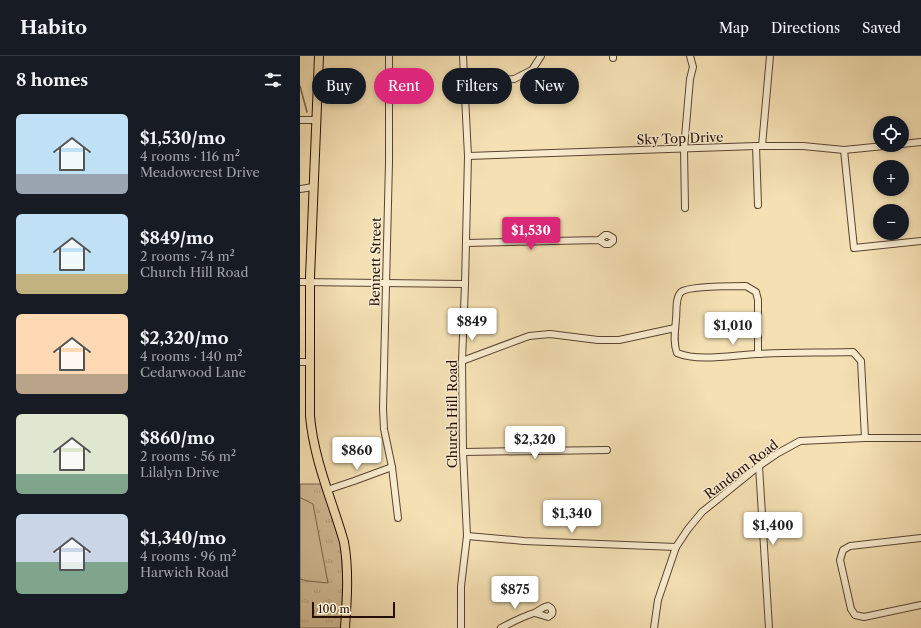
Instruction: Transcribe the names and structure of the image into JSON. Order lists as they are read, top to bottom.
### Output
{
  "streets": {
    "street": [
      "Sky Top Drive",
      "Bennett Street",
      "Church Hill Road",
      "Random Road"
    ]
  },
  "crossings": [
    ["Sky Top Drive", "Church Hill Road"]
  ],
  "scale_bar": "100 m",
  "page": {
    "header": "Habito",
    "nav": ["Map", "Directions", "Saved"],
    "heading": "8 homes",
    "chip": [
      "Buy",
      "Rent",
      "Filters",
      "New"
    ],
    "list": [
      {
        "name": "$1,530/mo",
        "note": "4 rooms · 116 m² · Meadowcrest Drive"
      },
      {
        "name": "$849/mo",
        "note": "2 rooms · 74 m² · Church Hill Road"
      },
      {
        "name": "$2,320/mo",
        "note": "4 rooms · 140 m² · Cedarwood Lane"
      },
      {
        "name": "$860/mo",
        "note": "2 rooms · 56 m² · Lilalyn Drive"
      },
      {
        "name": "$1,340/mo",
        "note": "4 rooms · 96 m² · Harwich Road"
      }
    ],
    "map_buttons": ["+", "−"],
    "price": [
      "$1,530",
      "$849",
      "$1,010",
      "$2,320",
      "$860",
      "$1,340",
      "$1,400",
      "$875"
    ],
    "scale": "100 m"
  }
}
